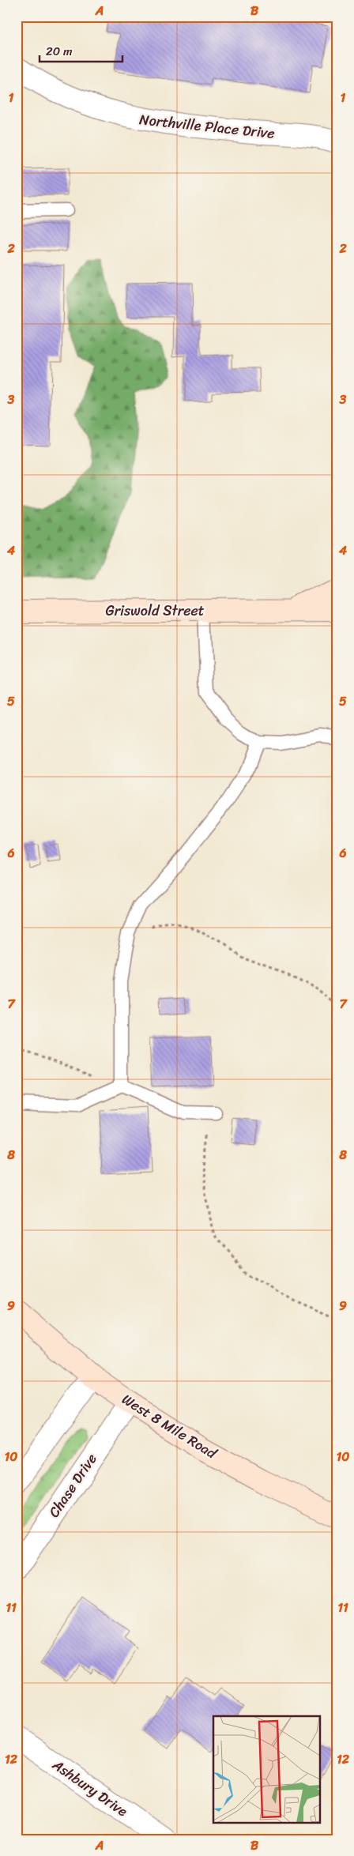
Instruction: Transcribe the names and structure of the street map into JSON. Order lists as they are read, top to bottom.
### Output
{
  "streets": {
    "main road": ["Griswold Street", "West 8 Mile Road"],
    "street": ["Northville Place Drive", "Chase Drive", "Ashbury Drive"]
  },
  "crossings": [
    ["West 8 Mile Road", "Chase Drive"]
  ],
  "scale_bar": "20 m",
  "grid": {
    "columns": ["A", "B"],
    "rows": [
      "1",
      "2",
      "3",
      "4",
      "5",
      "6",
      "7",
      "8",
      "9",
      "10",
      "11",
      "12"
    ]
  }
}
